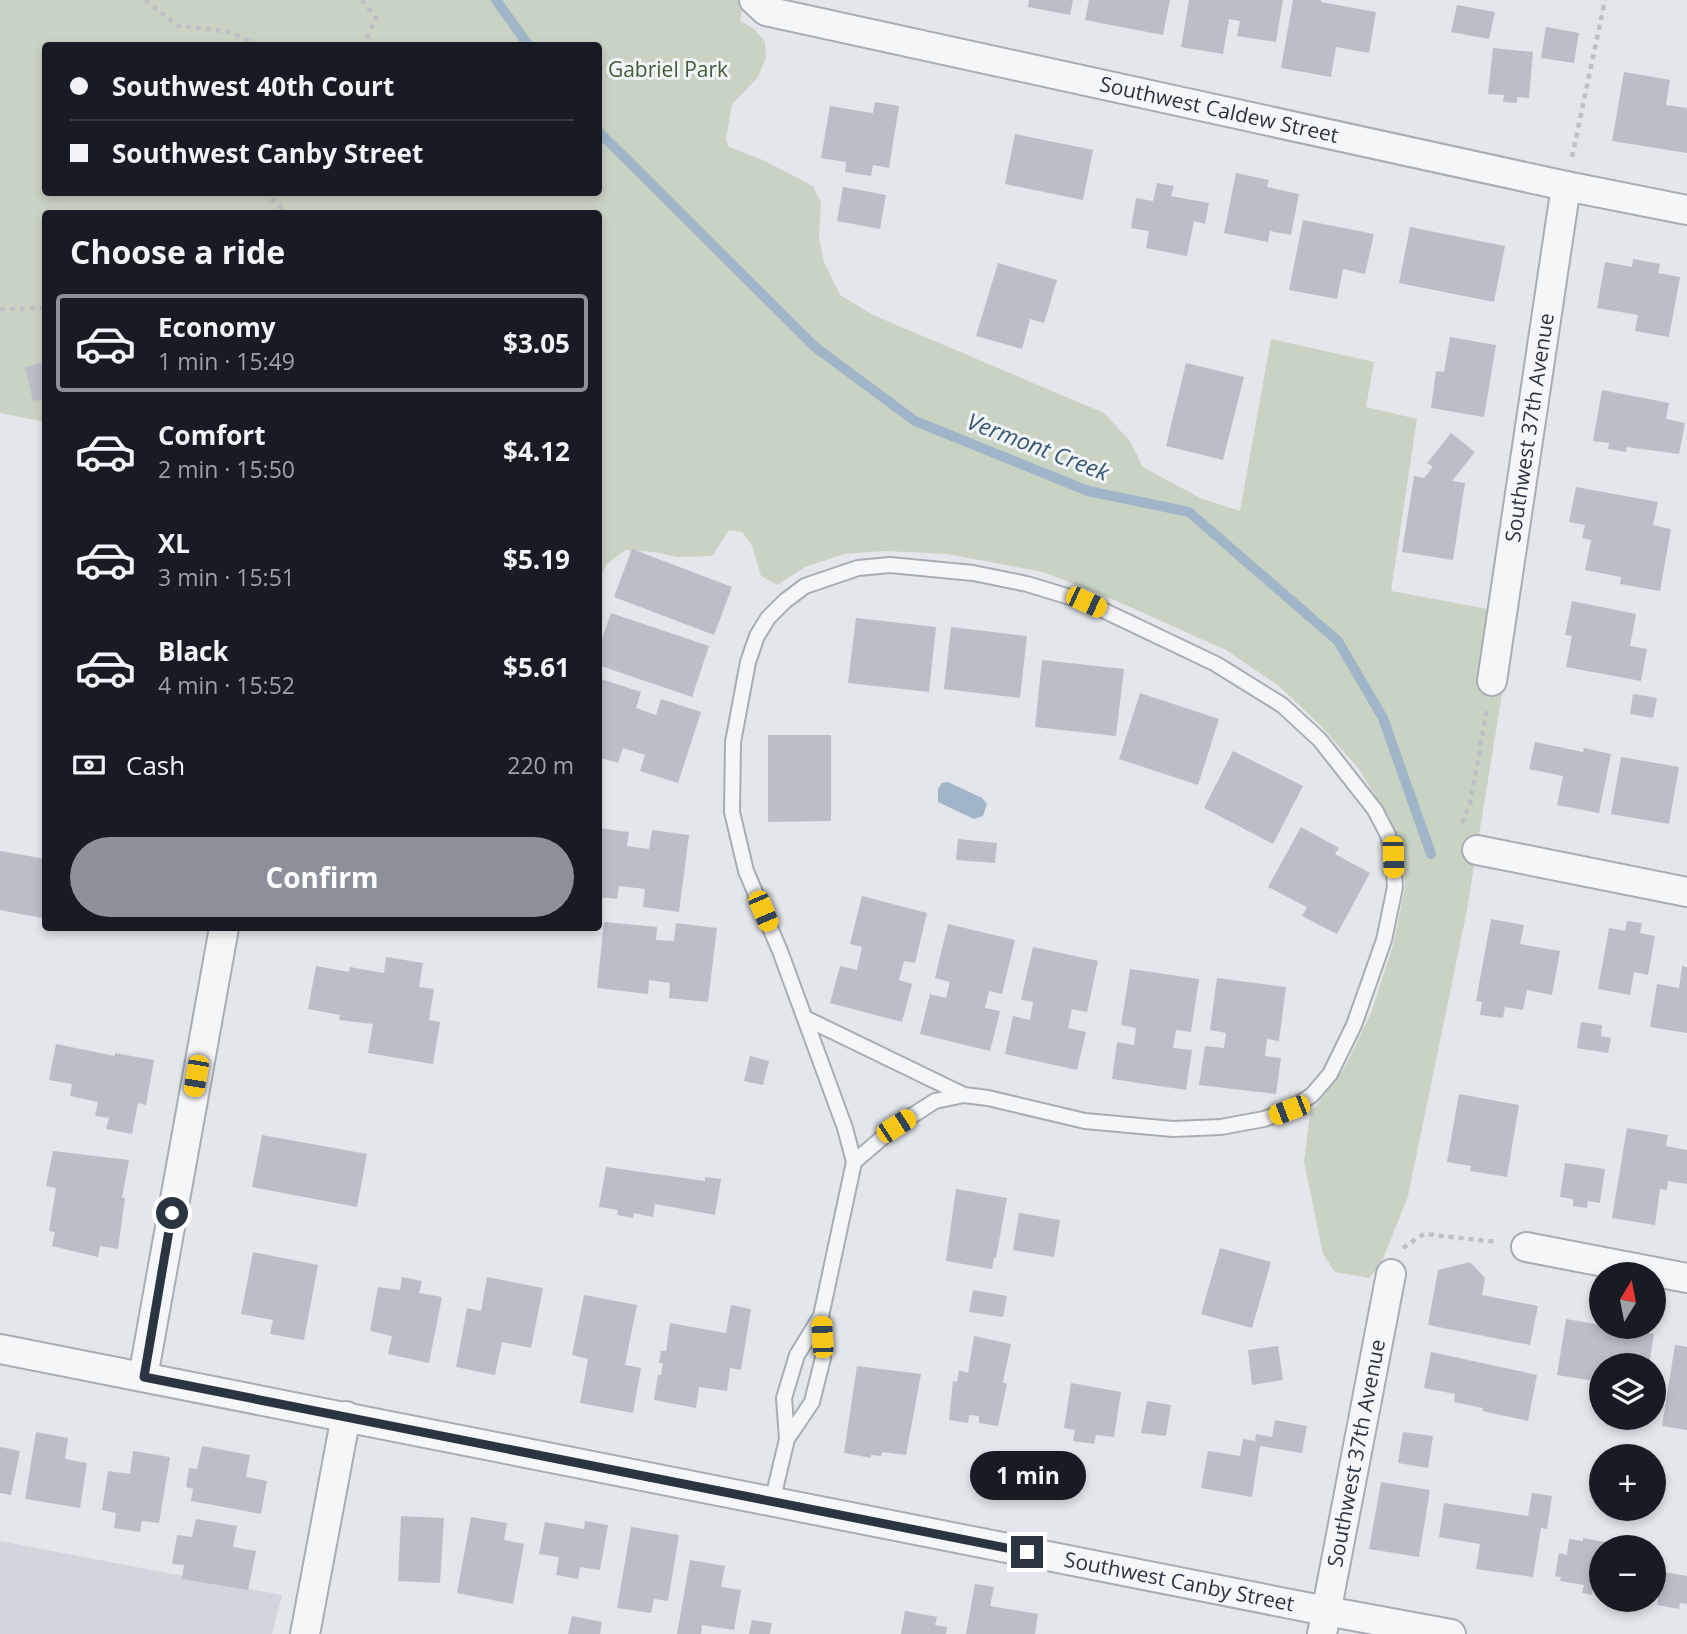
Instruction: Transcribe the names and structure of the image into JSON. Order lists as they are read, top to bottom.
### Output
{
  "streets": {
    "street": ["Southwest Caldew Street", "Southwest 37th Avenue", "Southwest Canby Street"]
  },
  "crossings": [
    ["Southwest Caldew Street", "Southwest 37th Avenue"],
    ["Southwest 37th Avenue", "Southwest Canby Street"]
  ],
  "water": ["Vermont Creek"],
  "parks": ["Gabriel Park"],
  "north": "top",
  "page": {
    "banner": ["Southwest 40th Court", "Southwest Canby Street"],
    "heading": "Choose a ride",
    "list": [
      {
        "name": "Economy",
        "note": "1 min · 15:49",
        "value": "$3.05"
      },
      {
        "name": "Comfort",
        "note": "2 min · 15:50",
        "value": "$4.12"
      },
      {
        "name": "XL",
        "note": "3 min · 15:51",
        "value": "$5.19"
      },
      {
        "name": "Black",
        "note": "4 min · 15:52",
        "value": "$5.61"
      }
    ],
    "pay": ["Cash", "220 m"],
    "buttons": "Confirm",
    "map_buttons": ["+", "−"],
    "bubble": "1 min"
  }
}
